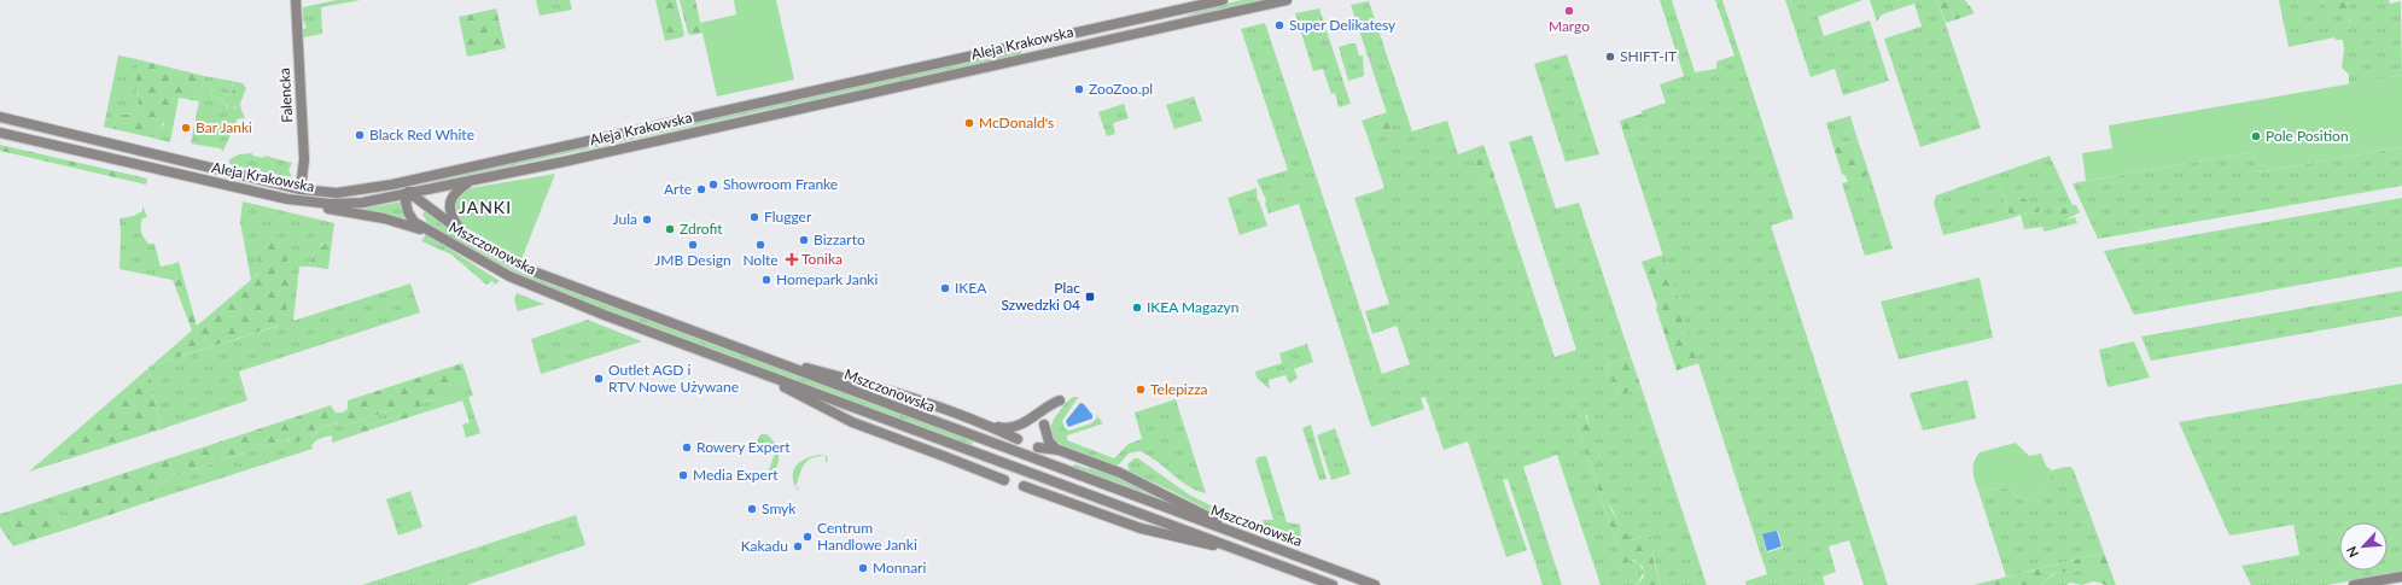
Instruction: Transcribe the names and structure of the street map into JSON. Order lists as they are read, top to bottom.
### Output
{
  "streets": {
    "main road": ["Aleja Krakowska", "Falencka", "Mszczonowska"]
  },
  "crossings": [
    ["Aleja Krakowska", "Falencka"],
    ["Aleja Krakowska", "Mszczonowska"]
  ],
  "districts": ["JANKI"],
  "places": {
    "other": [
      "Margo",
      "Super Delikatesy",
      "SHIFT-IT",
      "ZooZoo.pl",
      "McDonald's",
      "Bar Janki",
      "Black Red White",
      "Pole Position",
      "Showroom Franke",
      "Arte",
      "Flugger",
      "Jula",
      "Zdrofit",
      "Bizzarto",
      "JMB Design",
      "Nolte",
      "Homepark Janki",
      "IKEA",
      "IKEA Magazyn",
      "Outlet AGD i RTV Nowe Używane",
      "Telepizza",
      "Rowery Expert",
      "Media Expert",
      "Smyk",
      "Centrum Handlowe Janki",
      "Kakadu",
      "Monnari"
    ],
    "health": ["Tonika"],
    "transit": ["Plac Szwedzki 04"]
  },
  "north": "bottom left"
}
